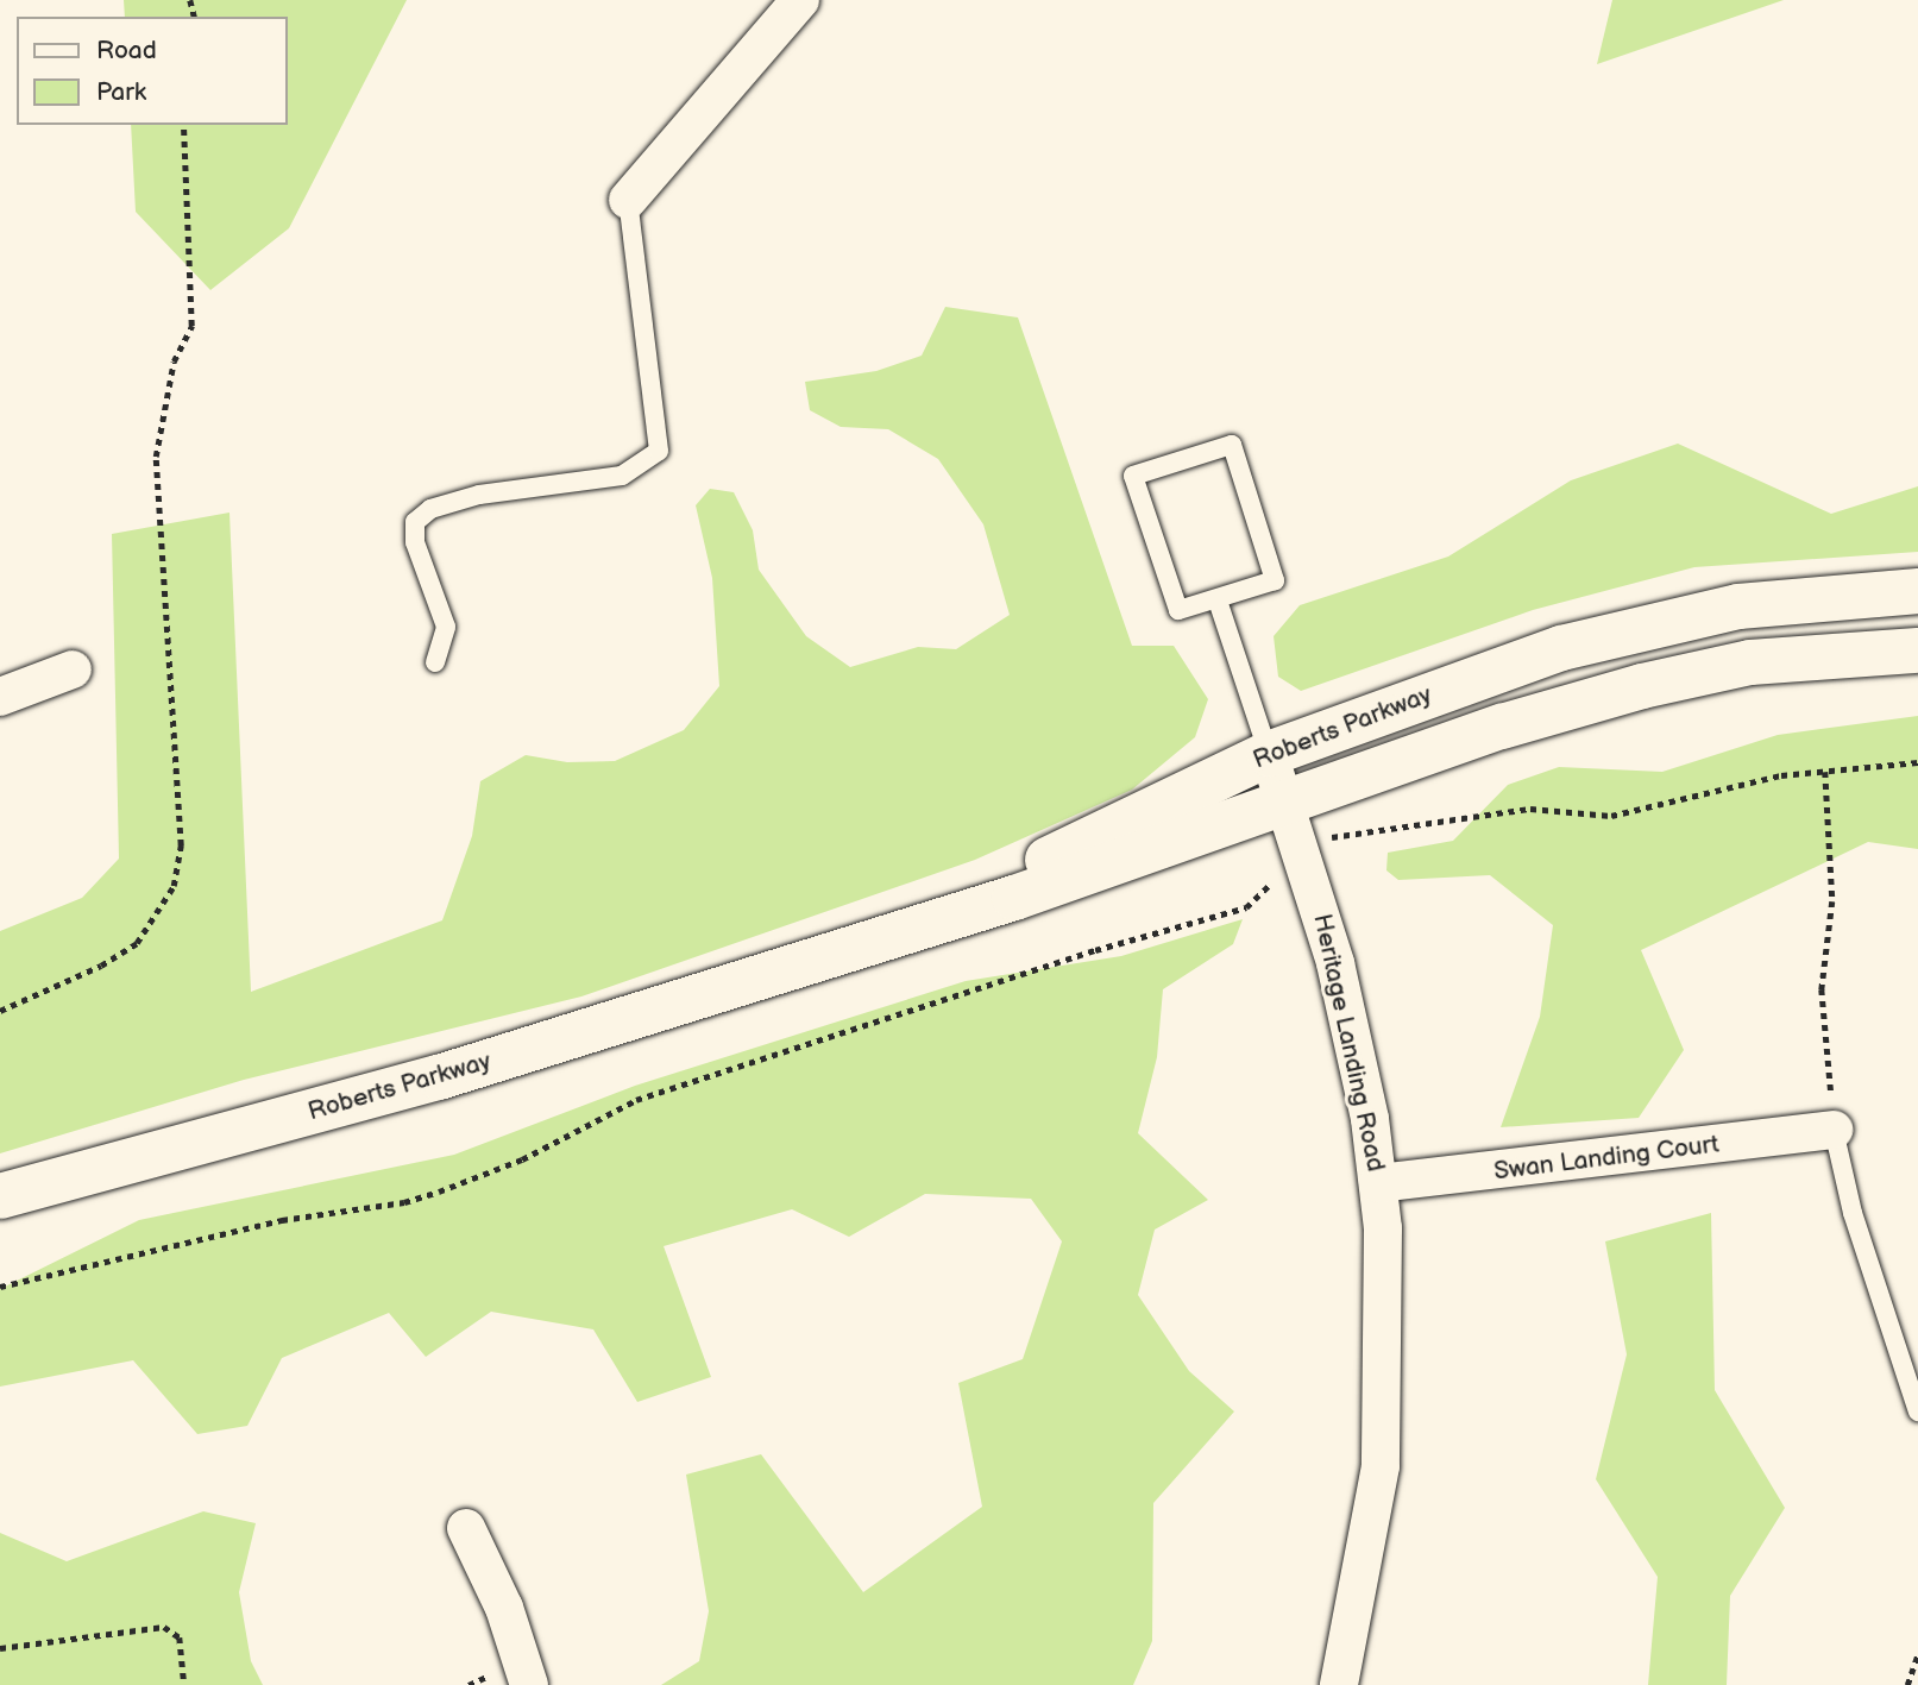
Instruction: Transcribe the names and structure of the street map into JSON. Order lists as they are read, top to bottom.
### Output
{
  "streets": {
    "main road": ["Roberts Parkway"],
    "street": ["Heritage Landing Road", "Swan Landing Court"]
  },
  "crossings": [
    ["Roberts Parkway", "Heritage Landing Road"],
    ["Heritage Landing Road", "Swan Landing Court"]
  ],
  "legend": ["Road", "Park"]
}
